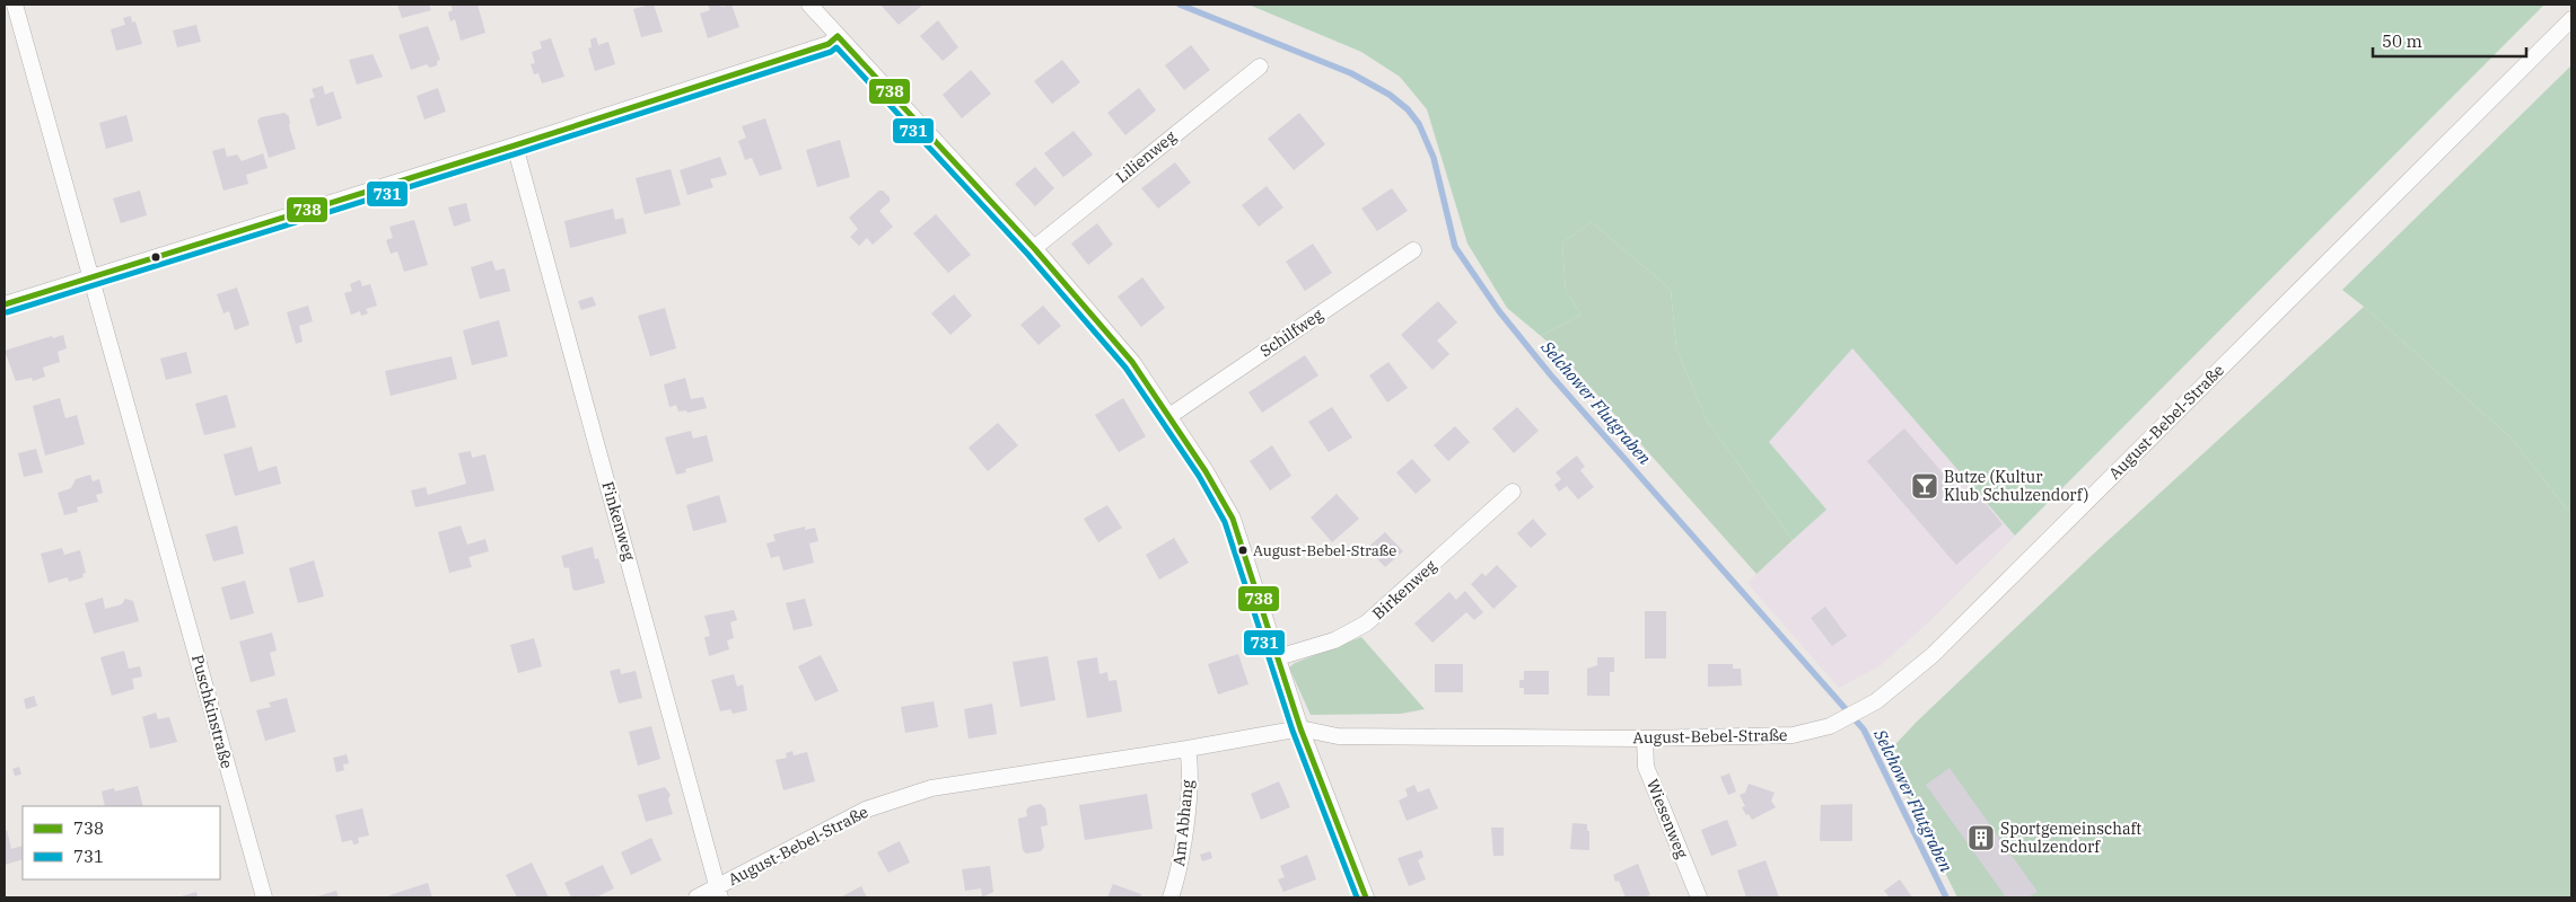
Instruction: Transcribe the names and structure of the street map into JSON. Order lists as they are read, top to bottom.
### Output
{
  "streets": {
    "street": [
      "Lilienweg",
      "Schilfweg",
      "August-Bebel-Straße",
      "Finkenweg",
      "Birkenweg",
      "Puschkinstraße",
      "Wiesenweg",
      "Am Abhang"
    ]
  },
  "crossings": [
    ["August-Bebel-Straße", "Finkenweg"],
    ["August-Bebel-Straße", "Wiesenweg"],
    ["August-Bebel-Straße", "Am Abhang"]
  ],
  "water": ["Selchower Flutgraben"],
  "places": {
    "bar": ["Butze (Kultur Klub Schulzendorf)"],
    "other": ["August-Bebel-Straße"],
    "building": ["Sportgemeinschaft Schulzendorf"]
  },
  "lines": ["transit line 738", "transit line 731"],
  "legend": ["738", "731"],
  "scale_bar": "50 m"
}
